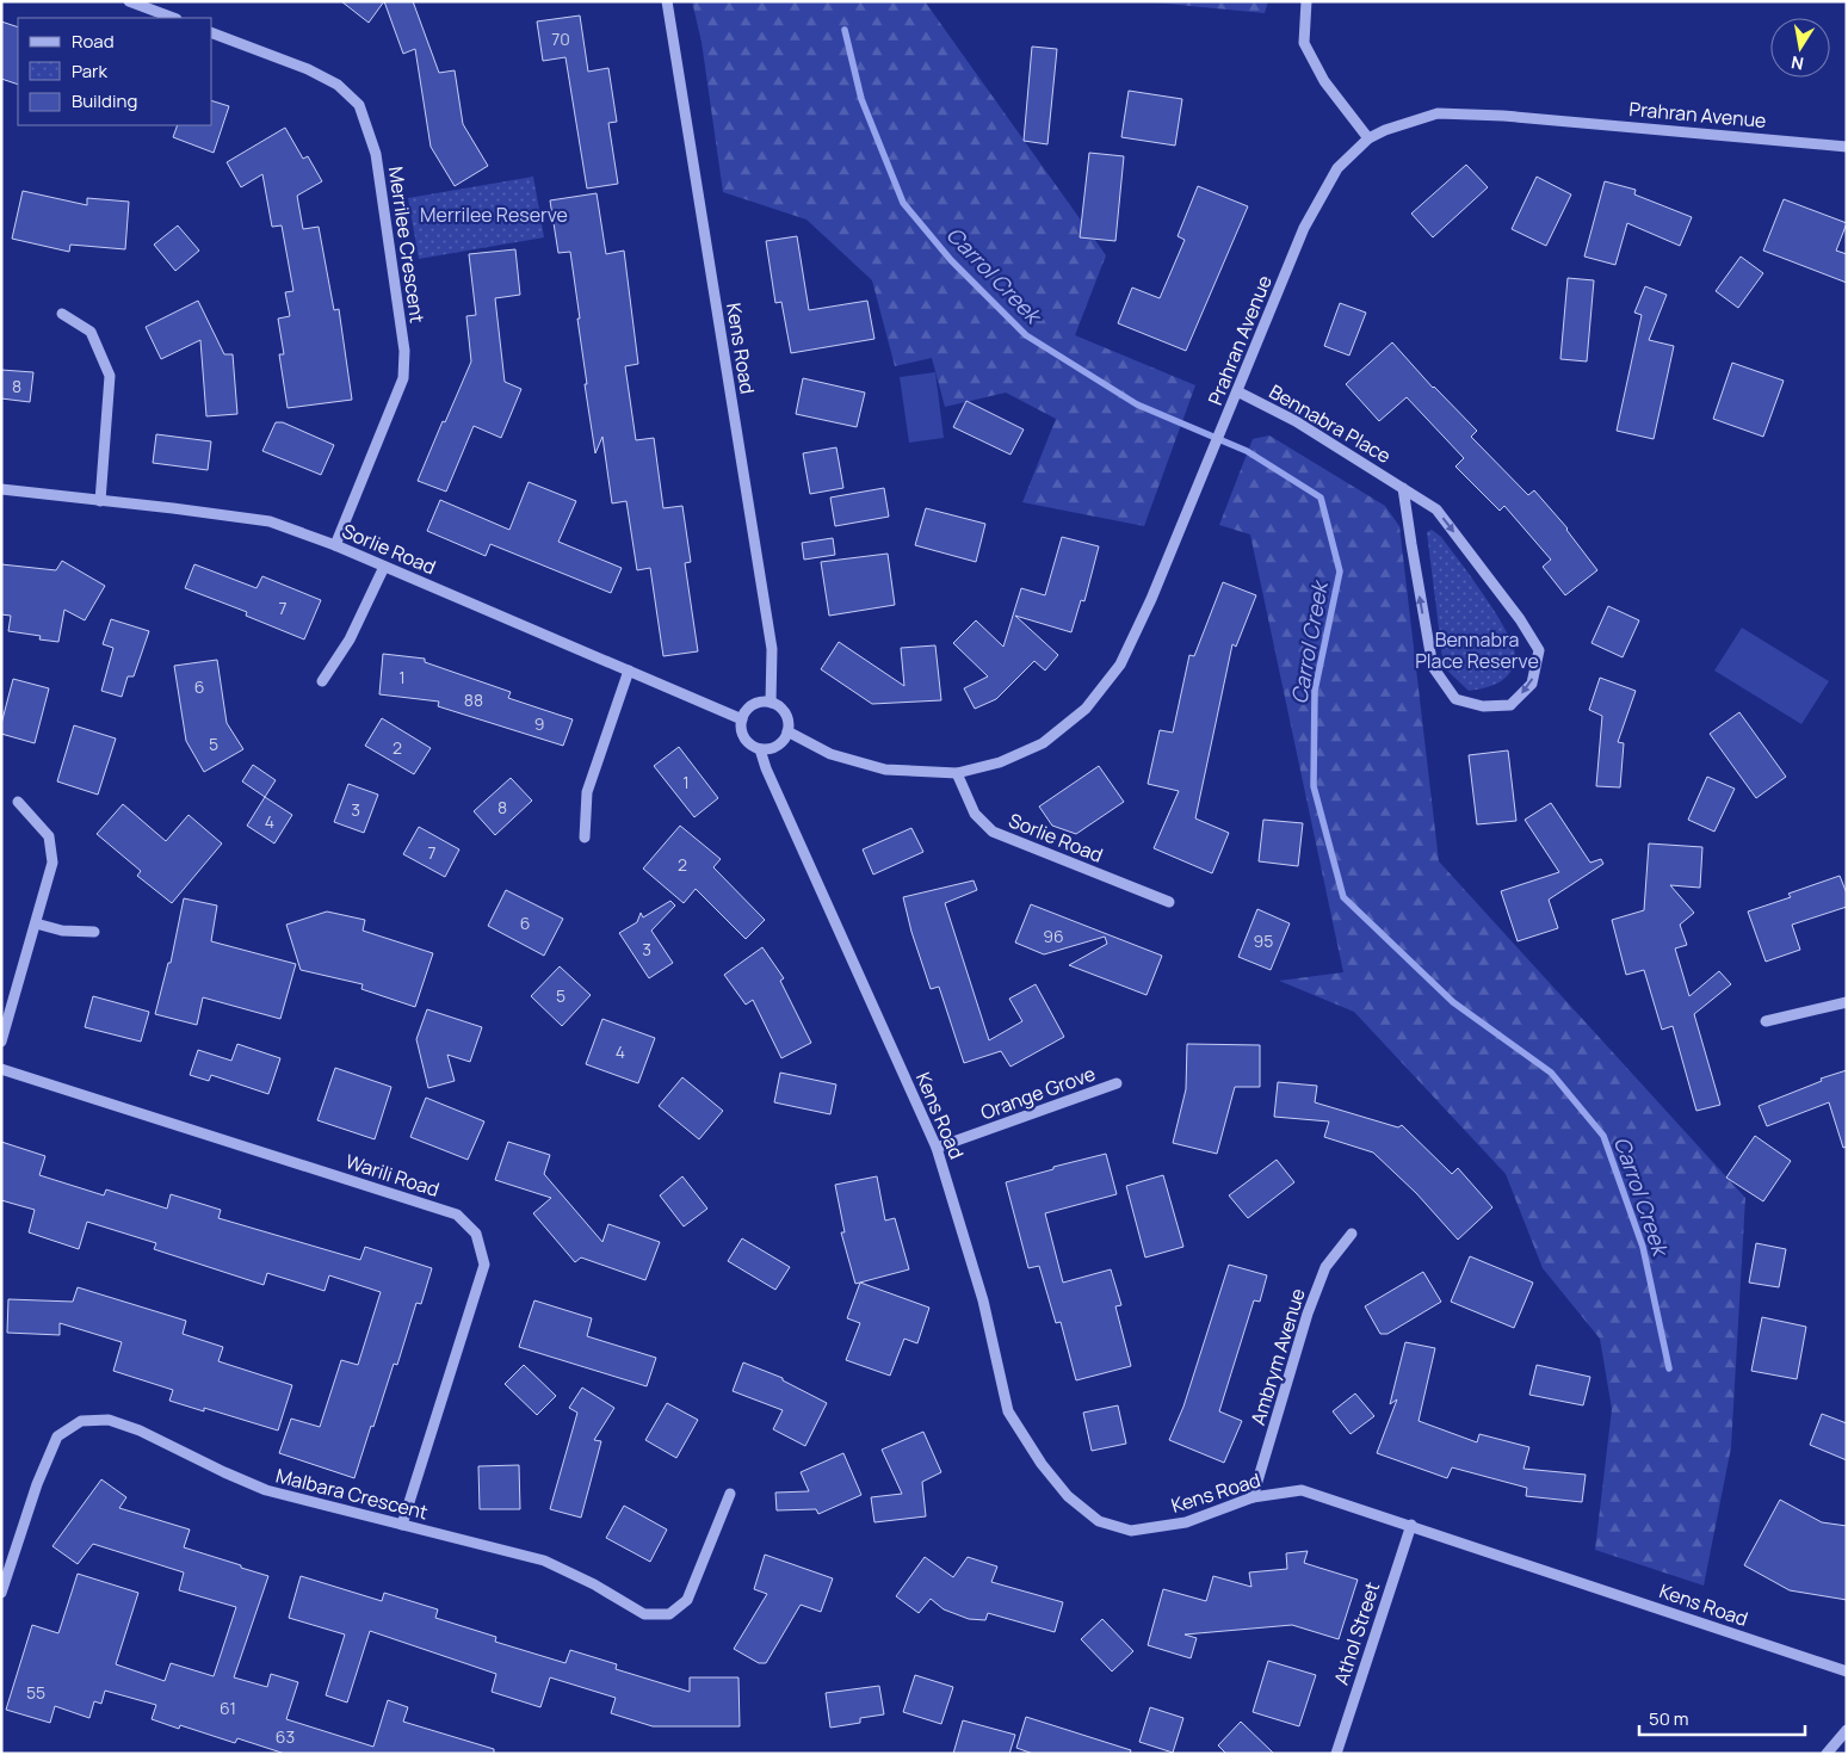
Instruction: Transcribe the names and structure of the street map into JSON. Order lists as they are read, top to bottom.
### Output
{
  "streets": {
    "street": [
      "Prahran Avenue",
      "Merrilee Crescent",
      "Kens Road",
      "Bennabra Place",
      "Sorlie Road",
      "Orange Grove",
      "Warili Road",
      "Ambrym Avenue",
      "Malbara Crescent",
      "Athol Street"
    ]
  },
  "crossings": [
    ["Prahran Avenue", "Kens Road"],
    ["Prahran Avenue", "Bennabra Place"],
    ["Prahran Avenue", "Sorlie Road"],
    ["Merrilee Crescent", "Sorlie Road"],
    ["Kens Road", "Sorlie Road"],
    ["Kens Road", "Orange Grove"],
    ["Kens Road", "Ambrym Avenue"],
    ["Kens Road", "Athol Street"],
    ["Warili Road", "Malbara Crescent"]
  ],
  "water": ["Carrol Creek"],
  "parks": ["Merrilee Reserve", "Bennabra Place Reserve"],
  "house_numbers": [
    "70",
    "8",
    "7",
    "1",
    "6",
    "88",
    "9",
    "5",
    "2",
    "1",
    "8",
    "3",
    "4",
    "7",
    "2",
    "6",
    "96",
    "95",
    "3",
    "5",
    "4",
    "55",
    "61",
    "63"
  ],
  "legend": ["Road", "Park", "Building"],
  "scale_bar": "50 m",
  "north": "bottom"
}
